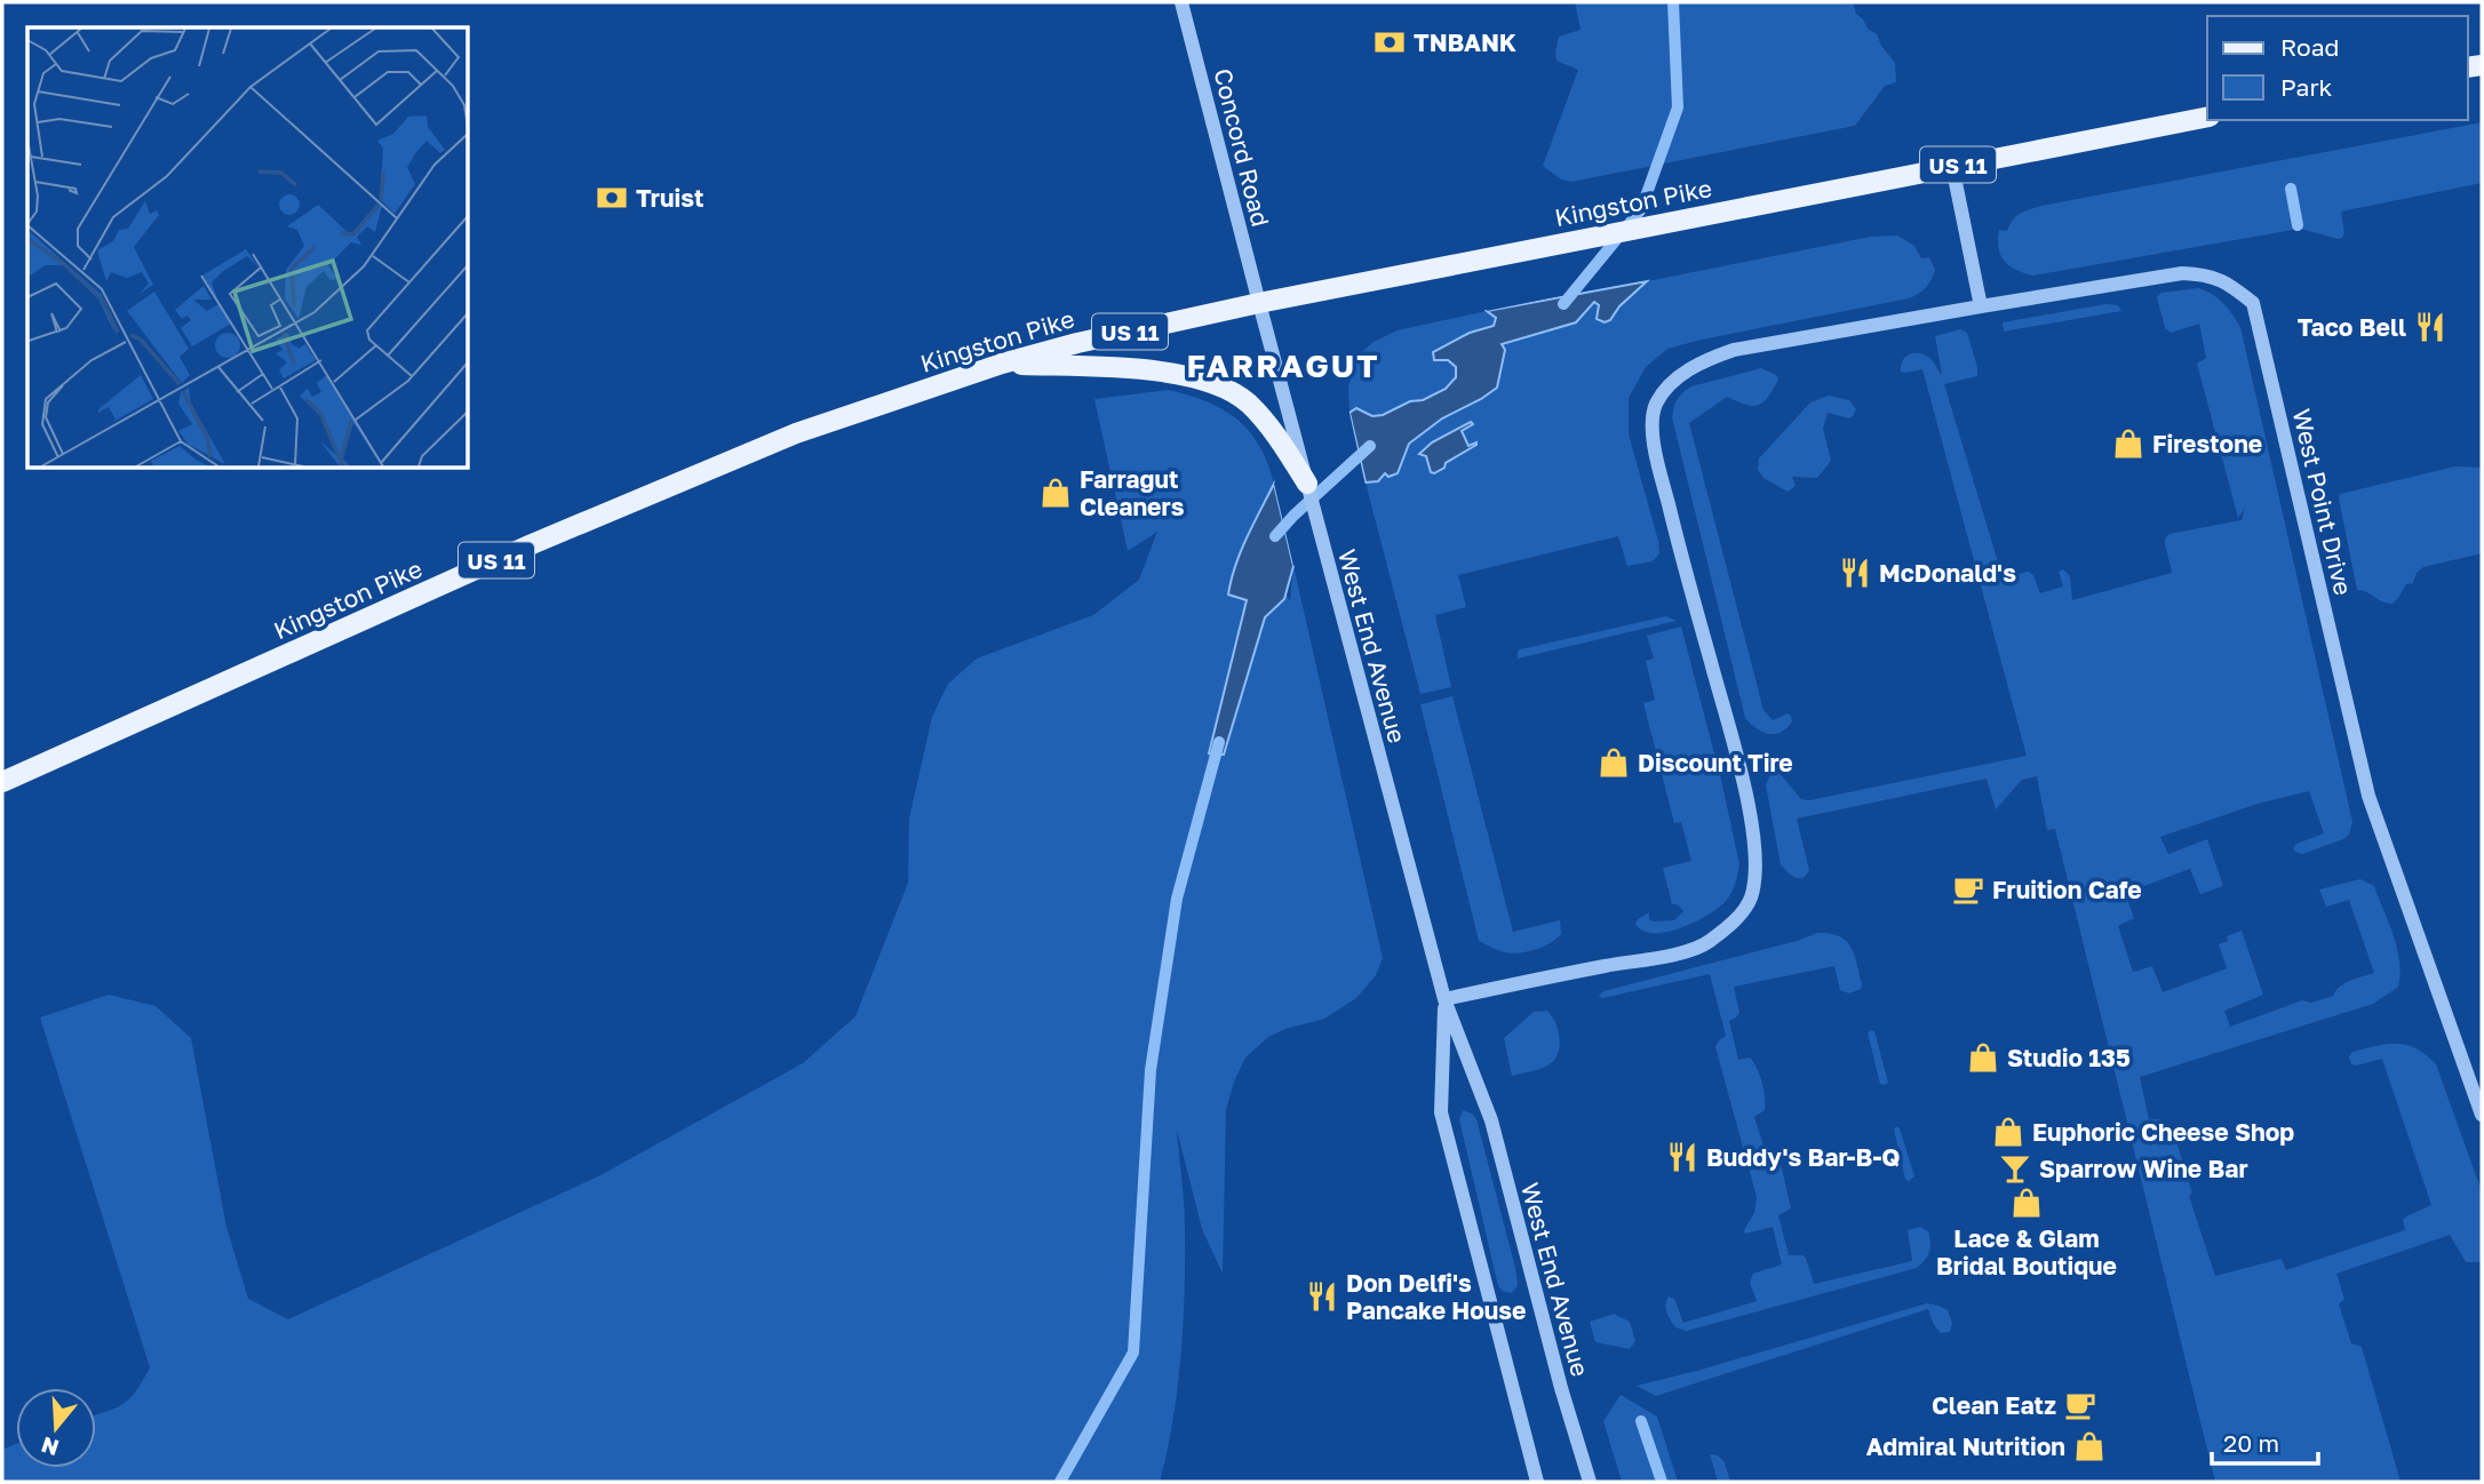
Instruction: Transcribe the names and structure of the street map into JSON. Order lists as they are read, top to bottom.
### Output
{
  "streets": {
    "main road": ["US 11", "Kingston Pike"],
    "street": ["Concord Road", "West Point Drive", "West End Avenue"]
  },
  "crossings": [
    ["Concord Road", "Kingston Pike"],
    ["Concord Road", "West End Avenue"],
    ["Kingston Pike", "West End Avenue"],
    ["West Point Drive", "West End Avenue"]
  ],
  "districts": ["FARRAGUT"],
  "places": {
    "bank": ["TNBANK", "Truist"],
    "restaurant": [
      "Taco Bell",
      "McDonald's",
      "Buddy's Bar-B-Q",
      "Don Delfi's Pancake House"
    ],
    "shop": [
      "Firestone",
      "Farragut Cleaners",
      "Discount Tire",
      "Studio 135",
      "Euphoric Cheese Shop",
      "Lace & Glam Bridal Boutique",
      "Admiral Nutrition"
    ],
    "cafe": ["Fruition Cafe", "Clean Eatz"],
    "bar": ["Sparrow Wine Bar"]
  },
  "legend": ["Road", "Park"],
  "scale_bar": "20 m",
  "north": "bottom"
}
